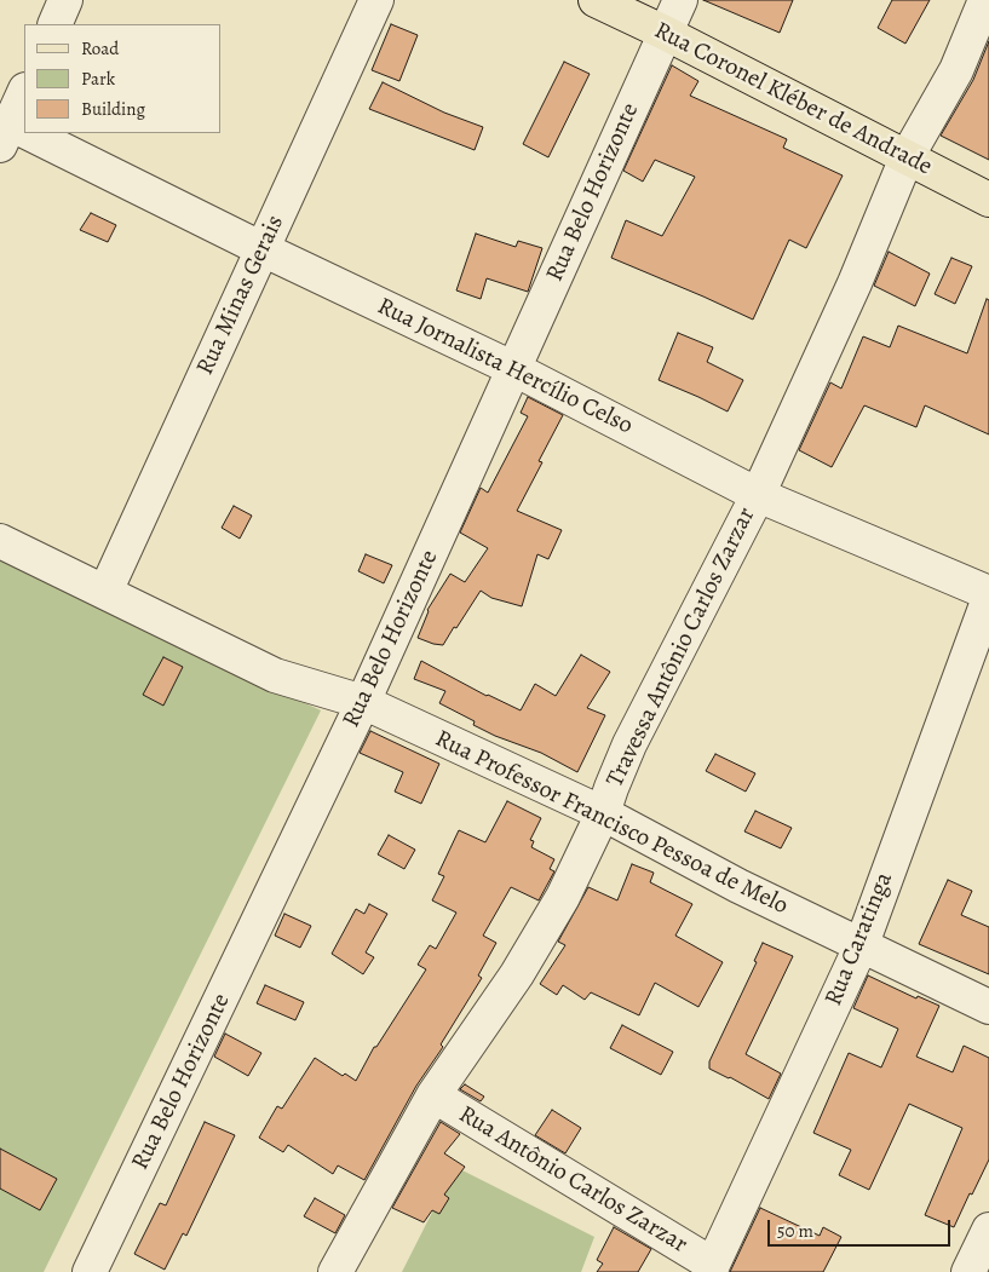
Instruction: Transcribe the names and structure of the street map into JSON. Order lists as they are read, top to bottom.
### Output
{
  "streets": {
    "main road": ["Rua Coronel Kléber de Andrade"],
    "street": [
      "Rua Belo Horizonte",
      "Rua Minas Gerais",
      "Rua Jornalista Hercílio Celso",
      "Travessa Antônio Carlos Zarzar",
      "Rua Professor Francisco Pessoa de Melo",
      "Rua Caratinga",
      "Rua Antônio Carlos Zarzar"
    ]
  },
  "crossings": [
    ["Rua Coronel Kléber de Andrade", "Rua Belo Horizonte"],
    ["Rua Coronel Kléber de Andrade", "Travessa Antônio Carlos Zarzar"],
    ["Rua Belo Horizonte", "Rua Jornalista Hercílio Celso"],
    ["Rua Belo Horizonte", "Rua Professor Francisco Pessoa de Melo"],
    ["Rua Minas Gerais", "Rua Jornalista Hercílio Celso"],
    ["Rua Minas Gerais", "Rua Professor Francisco Pessoa de Melo"],
    ["Rua Jornalista Hercílio Celso", "Travessa Antônio Carlos Zarzar"],
    ["Travessa Antônio Carlos Zarzar", "Rua Professor Francisco Pessoa de Melo"],
    ["Travessa Antônio Carlos Zarzar", "Rua Antônio Carlos Zarzar"],
    ["Rua Professor Francisco Pessoa de Melo", "Rua Caratinga"],
    ["Rua Caratinga", "Rua Antônio Carlos Zarzar"]
  ],
  "legend": ["Road", "Park", "Building"],
  "scale_bar": "50 m"
}
